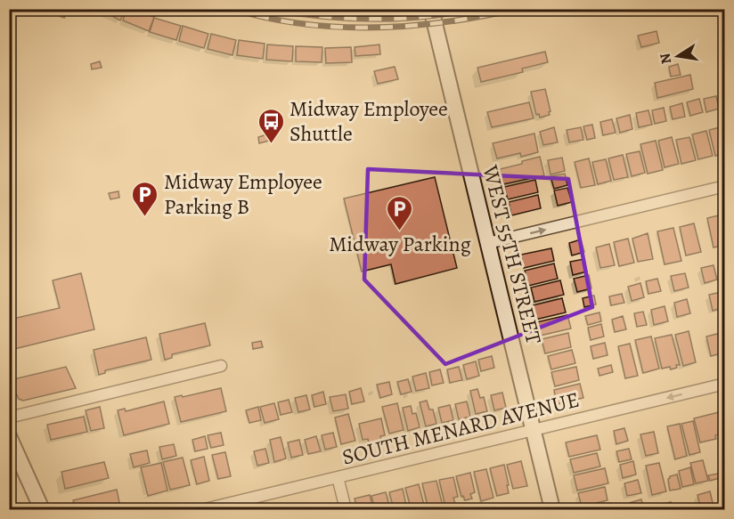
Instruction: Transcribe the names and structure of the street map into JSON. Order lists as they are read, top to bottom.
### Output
{
  "streets": {
    "main road": ["WEST 55TH STREET"],
    "street": ["SOUTH MENARD AVENUE"]
  },
  "crossings": [
    ["WEST 55TH STREET", "SOUTH MENARD AVENUE"]
  ],
  "one_way": ["SOUTH MENARD AVENUE"],
  "places": {
    "bus stop": ["Midway Employee Shuttle"],
    "parking": ["Midway Employee Parking B", "Midway Parking"]
  },
  "north": "left"
}
